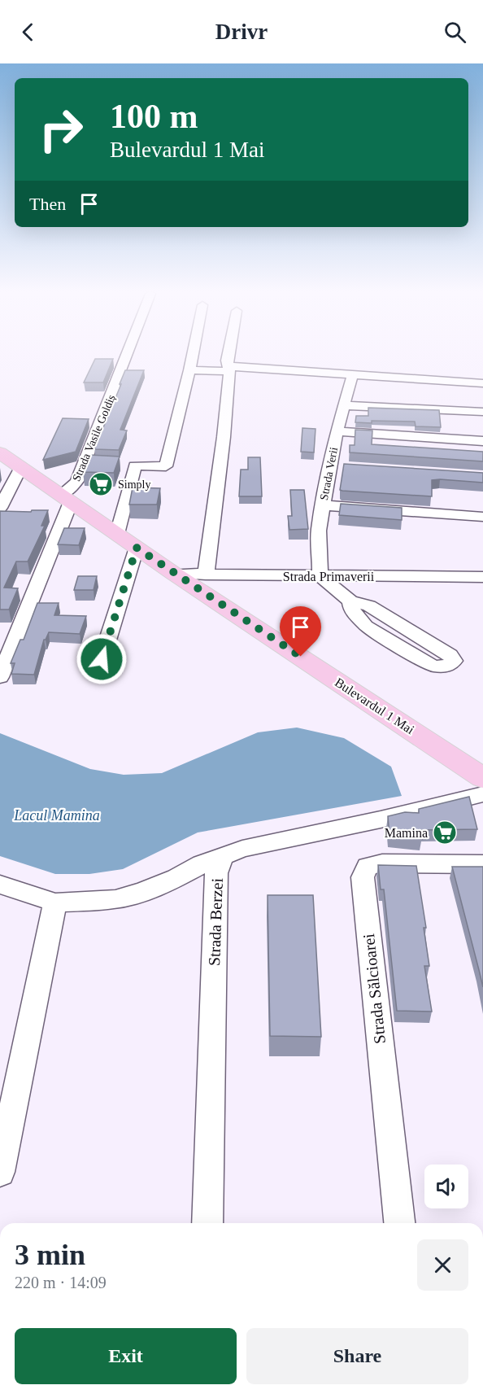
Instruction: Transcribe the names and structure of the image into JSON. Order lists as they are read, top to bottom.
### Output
{
  "streets": {
    "main road": ["Bulevardul 1 Mai"],
    "street": [
      "Strada Vasile Goldiș",
      "Strada Verii",
      "Strada Primaverii",
      "Strada Berzei",
      "Strada Sălcioarei"
    ]
  },
  "crossings": [
    ["Strada Vasile Goldiș", "Bulevardul 1 Mai"],
    ["Strada Verii", "Strada Primaverii"],
    ["Strada Primaverii", "Bulevardul 1 Mai"]
  ],
  "water": ["Lacul Mamina"],
  "places": {
    "supermarket": ["Simply", "Mamina"]
  },
  "page": {
    "header": "Drivr",
    "turn": ["100 m", "Bulevardul 1 Mai"],
    "then": "Then",
    "heading": ["3 min", "220 m · 14:09"],
    "buttons": ["Exit", "Share"]
  }
}
